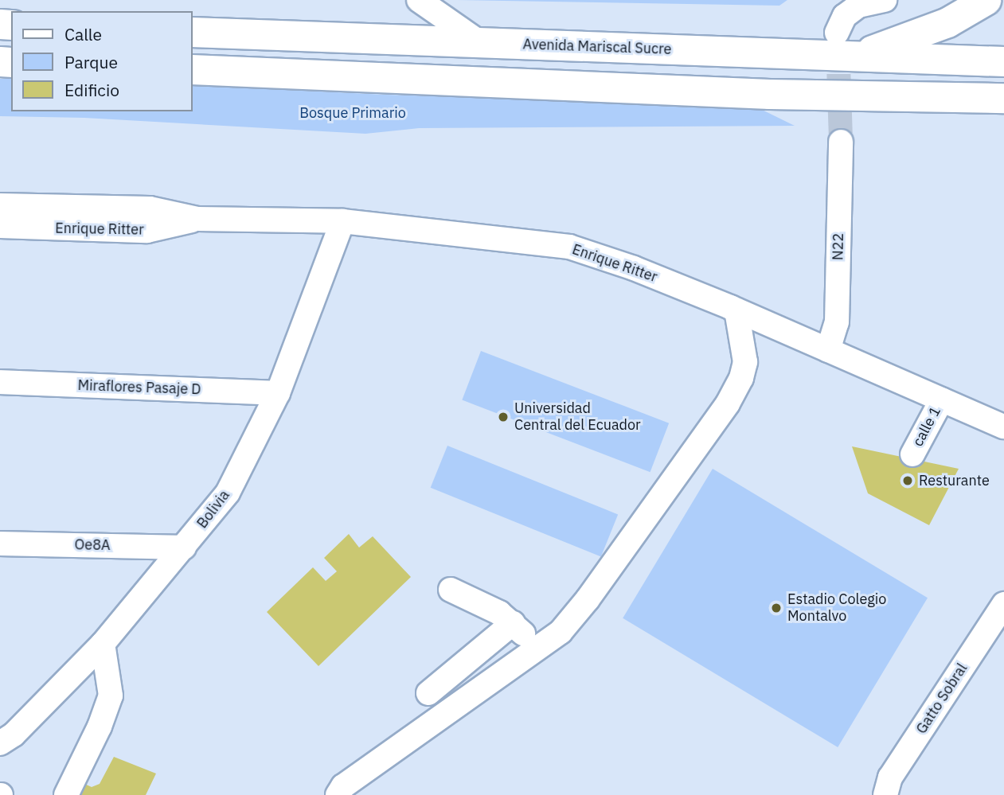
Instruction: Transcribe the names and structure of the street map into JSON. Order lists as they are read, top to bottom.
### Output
{
  "streets": {
    "main road": ["Avenida Mariscal Sucre"],
    "street": [
      "Enrique Ritter",
      "N22",
      "Miraflores Pasaje D",
      "calle 1",
      "Bolivia",
      "Oe8A",
      "Gatto Sobral"
    ]
  },
  "crossings": [
    ["Enrique Ritter", "N22"],
    ["Enrique Ritter", "calle 1"],
    ["Enrique Ritter", "Bolivia"],
    ["Miraflores Pasaje D", "Bolivia"],
    ["Bolivia", "Oe8A"]
  ],
  "parks": ["Bosque Primario"],
  "places": ["Universidad Central del Ecuador", "Resturante", "Estadio Colegio Montalvo"],
  "legend": ["Calle", "Parque", "Edificio"]
}
